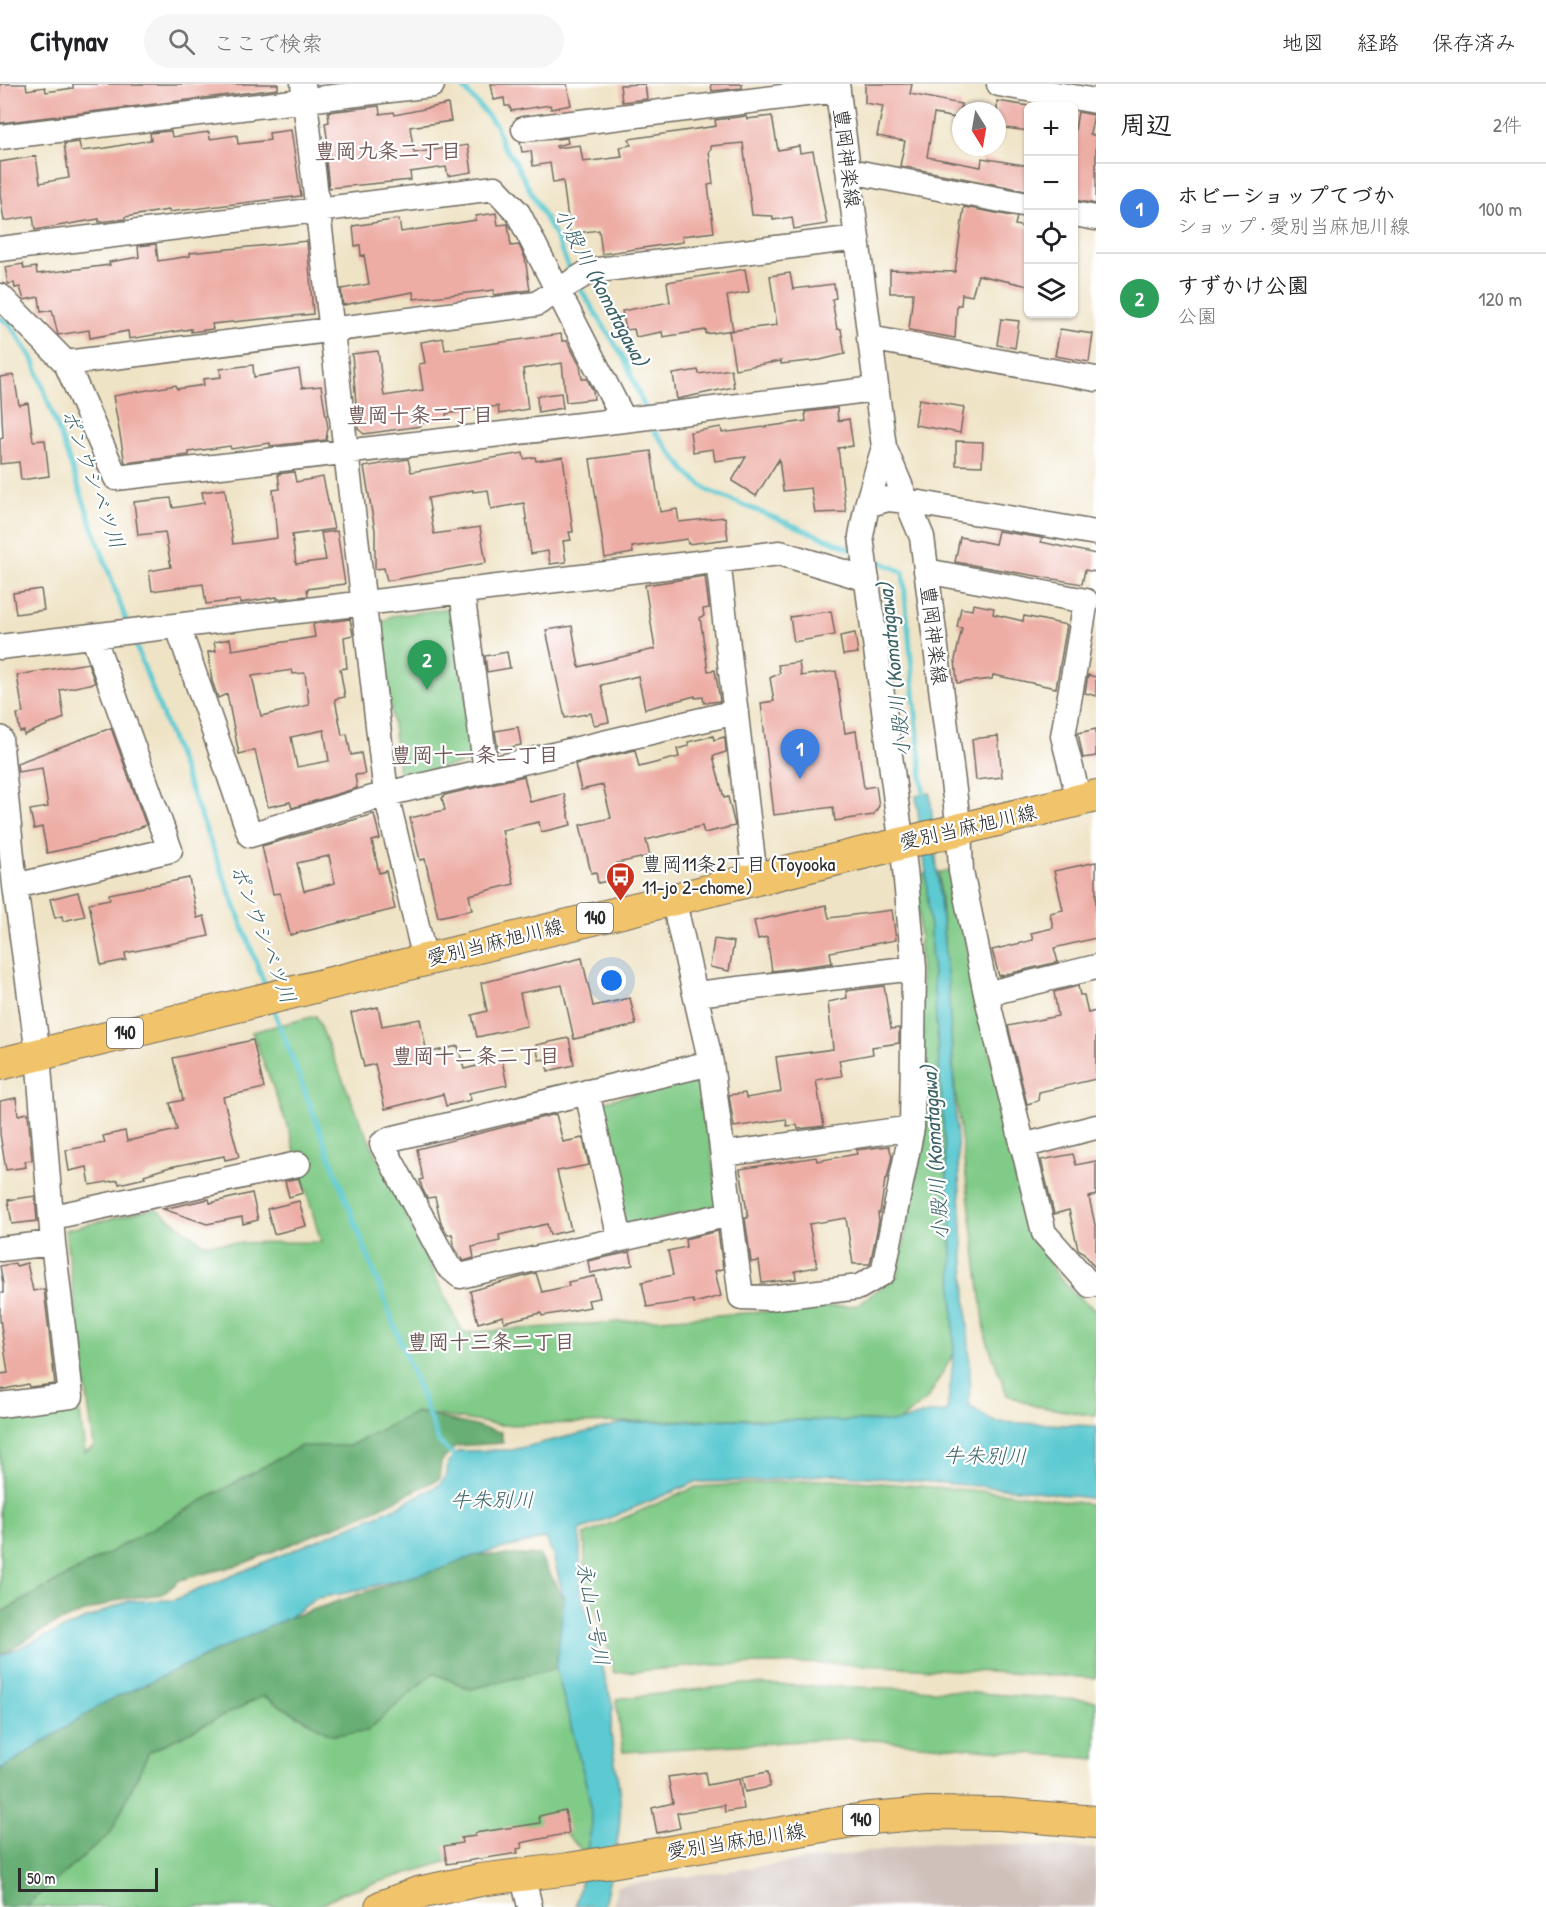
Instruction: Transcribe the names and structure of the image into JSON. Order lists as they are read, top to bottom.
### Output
{
  "streets": {
    "main road": ["愛別当麻旭川線", "140"],
    "street": ["豊岡神楽線"]
  },
  "crossings": [
    ["豊岡神楽線", "愛別当麻旭川線"]
  ],
  "districts": [
    "豊岡九条二丁目",
    "豊岡十条二丁目",
    "豊岡十一条二丁目",
    "豊岡十二条二丁目",
    "豊岡十三条二丁目"
  ],
  "water": [
    "小股川 (Komatagawa)",
    "ポンウシベツ川",
    "牛朱別川",
    "永山二号川"
  ],
  "places": {
    "bus stop": ["豊岡11条2丁目 (Toyooka 11-jo 2-chome)"]
  },
  "scale_bar": "50 m",
  "north": "bottom",
  "page": {
    "header": "Citynav",
    "search": "ここで検索",
    "nav": ["地図", "経路", "保存済み"],
    "heading": ["周辺", "2件"],
    "map_buttons": ["+", "−"],
    "list": [
      {
        "mark": "1",
        "name": "ホビーショップてづか",
        "note": "ショップ · 愛別当麻旭川線",
        "value": "100 m"
      },
      {
        "mark": "2",
        "name": "すずかけ公園",
        "note": "公園",
        "value": "120 m"
      }
    ],
    "pins": ["2", "1"],
    "scale": "50 m"
  }
}
